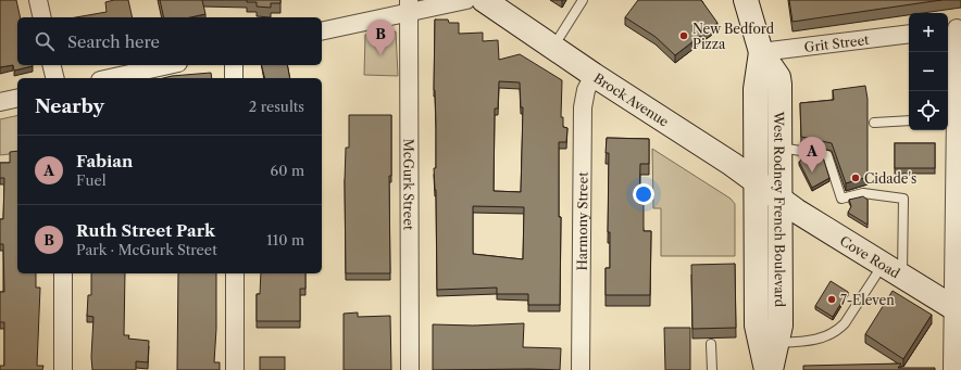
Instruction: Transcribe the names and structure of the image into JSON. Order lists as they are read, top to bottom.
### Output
{
  "streets": {
    "main road": ["Brock Avenue", "West Rodney French Boulevard", "Cove Road"],
    "street": ["Grit Street", "McGurk Street", "Harmony Street"]
  },
  "crossings": [
    ["Grit Street", "West Rodney French Boulevard"],
    ["Brock Avenue", "West Rodney French Boulevard"],
    ["Brock Avenue", "Harmony Street"],
    ["Brock Avenue", "Cove Road"],
    ["West Rodney French Boulevard", "Cove Road"]
  ],
  "places": ["New Bedford Pizza", "Cidade's", "7-Eleven"],
  "page": {
    "map_buttons": ["+", "−"],
    "search": "Search here",
    "pins": ["B", "A"],
    "heading": ["Nearby", "2 results"],
    "list": [
      {
        "mark": "A",
        "name": "Fabian",
        "note": "Fuel",
        "value": "60 m"
      },
      {
        "mark": "B",
        "name": "Ruth Street Park",
        "note": "Park · McGurk Street",
        "value": "110 m"
      }
    ]
  }
}
